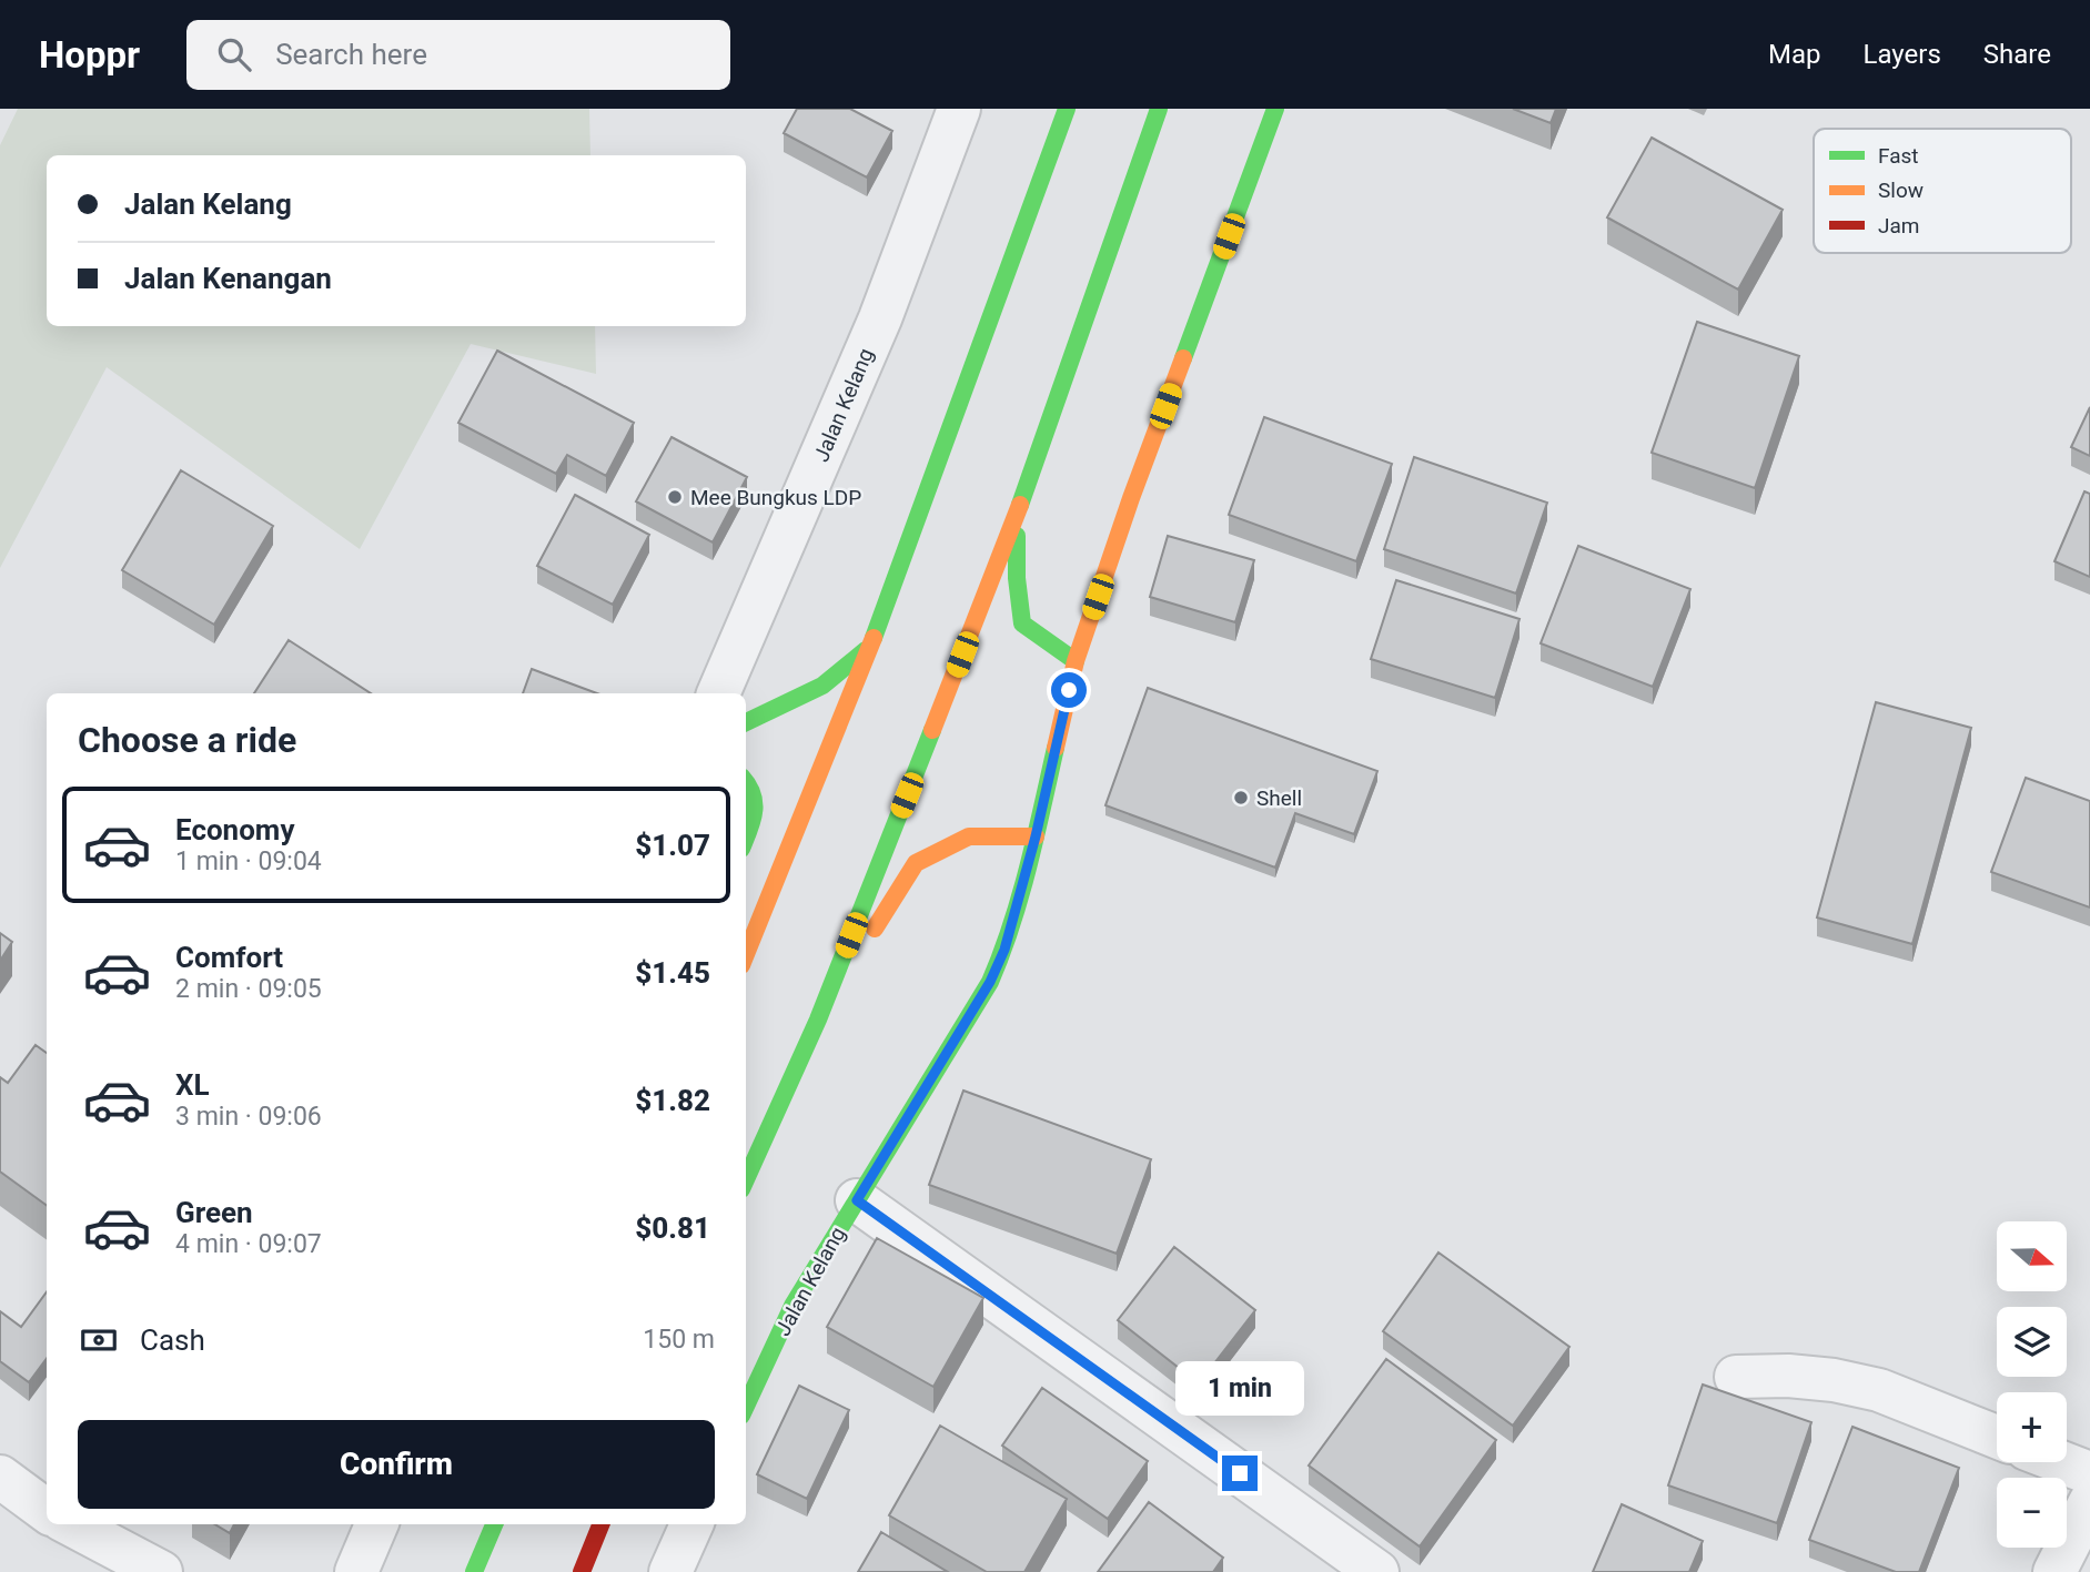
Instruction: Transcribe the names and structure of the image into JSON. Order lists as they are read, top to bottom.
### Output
{
  "streets": {
    "main road": ["Jalan Kelang"]
  },
  "places": ["Mee Bungkus LDP", "Shell"],
  "legend": ["Fast", "Slow", "Jam"],
  "north": "right",
  "page": {
    "header": "Hoppr",
    "search": "Search here",
    "nav": ["Map", "Layers", "Share"],
    "banner": ["Jalan Kelang", "Jalan Kenangan"],
    "heading": "Choose a ride",
    "list": [
      {
        "name": "Economy",
        "note": "1 min · 09:04",
        "value": "$1.07"
      },
      {
        "name": "Comfort",
        "note": "2 min · 09:05",
        "value": "$1.45"
      },
      {
        "name": "XL",
        "note": "3 min · 09:06",
        "value": "$1.82"
      },
      {
        "name": "Green",
        "note": "4 min · 09:07",
        "value": "$0.81"
      }
    ],
    "map_buttons": ["+", "−"],
    "pay": ["Cash", "150 m"],
    "bubble": "1 min",
    "buttons": "Confirm"
  }
}
